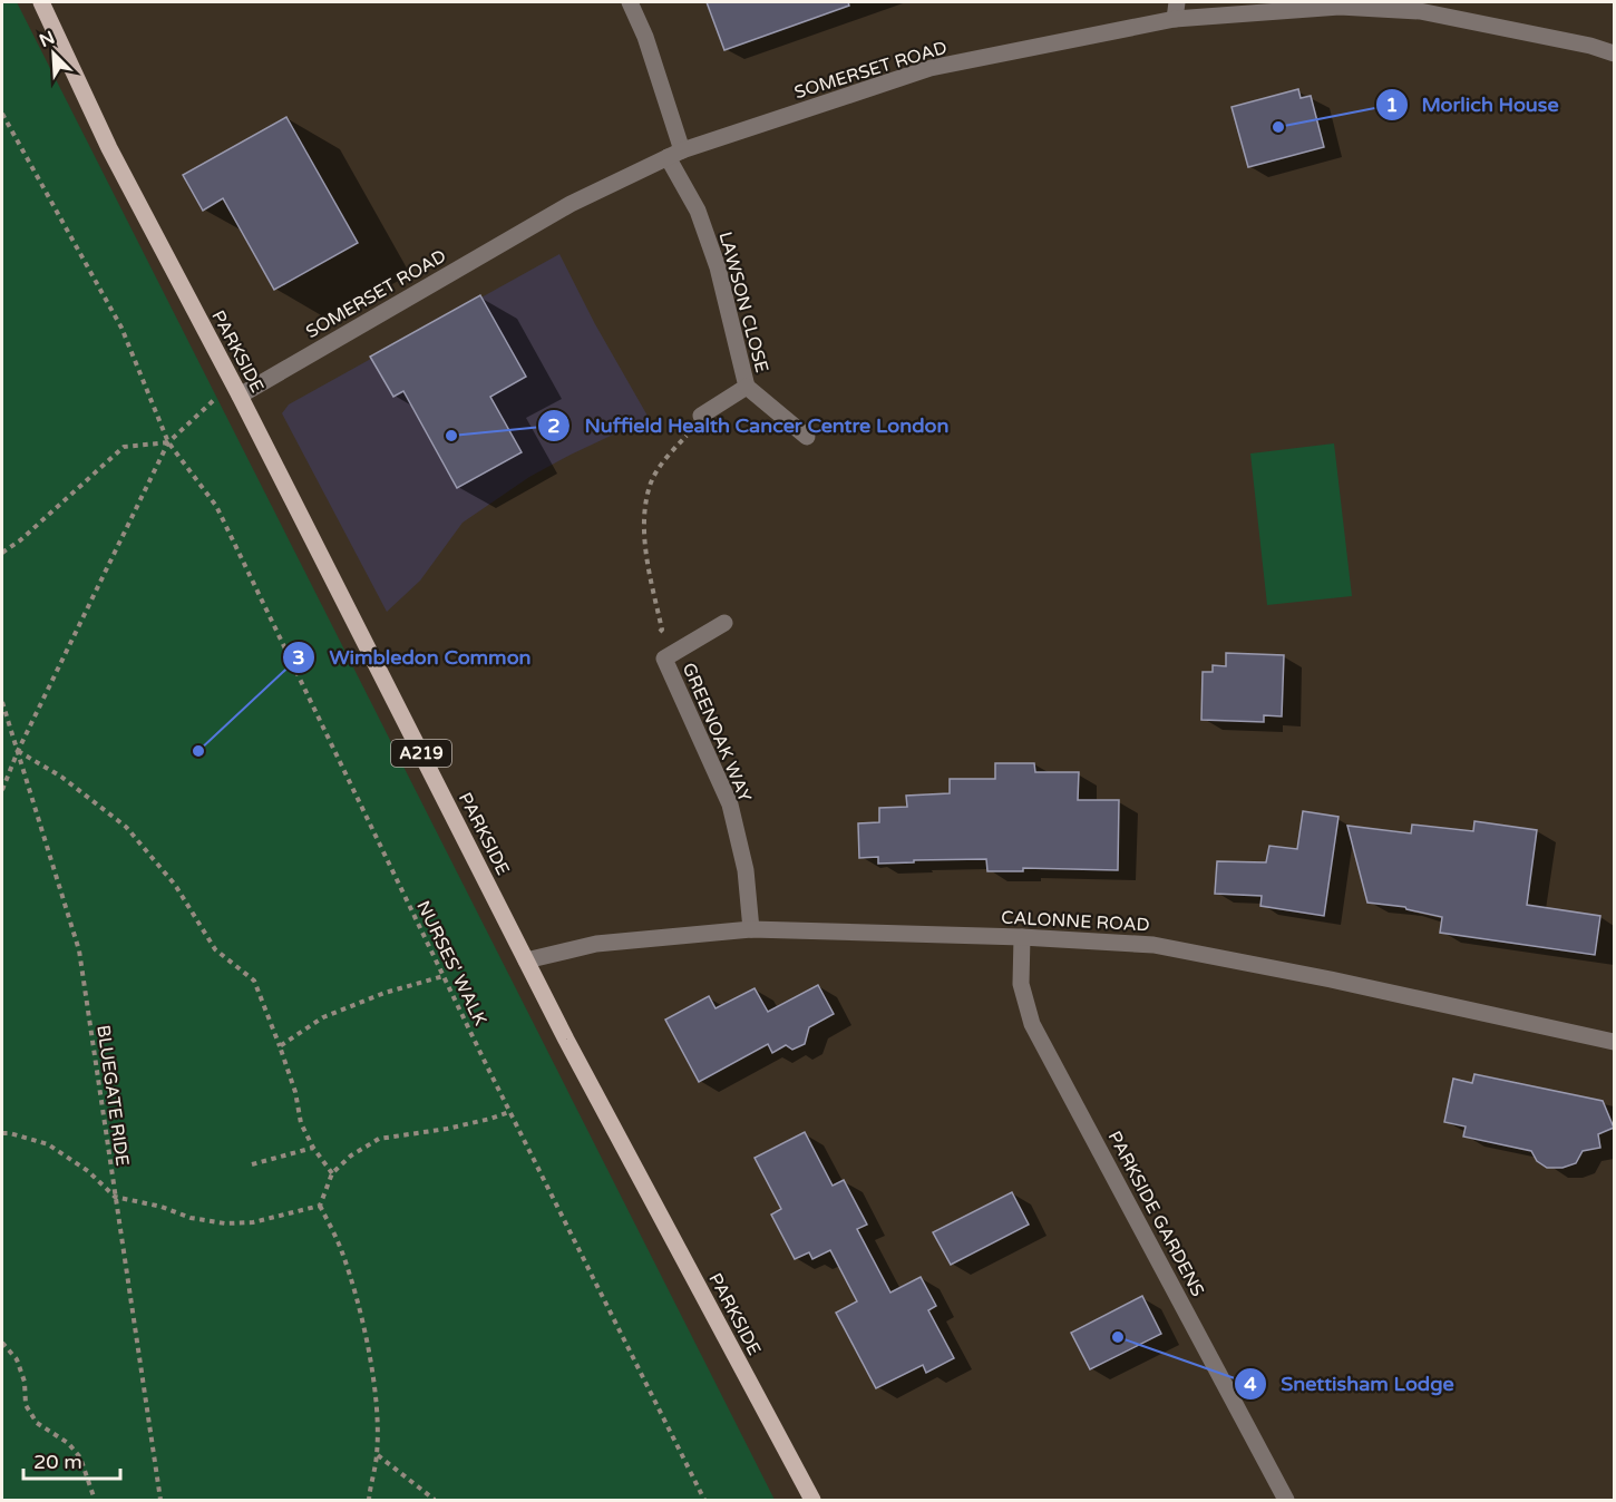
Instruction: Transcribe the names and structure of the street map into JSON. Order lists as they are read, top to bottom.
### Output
{
  "streets": {
    "main road": ["PARKSIDE", "A219"],
    "street": [
      "SOMERSET ROAD",
      "LAWSON CLOSE",
      "GREENOAK WAY",
      "CALONNE ROAD",
      "PARKSIDE GARDENS"
    ],
    "path": ["NURSES' WALK", "BLUEGATE RIDE"]
  },
  "crossings": [
    ["SOMERSET ROAD", "LAWSON CLOSE"],
    ["SOMERSET ROAD", "PARKSIDE"],
    ["PARKSIDE", "CALONNE ROAD"],
    ["GREENOAK WAY", "CALONNE ROAD"],
    ["CALONNE ROAD", "PARKSIDE GARDENS"]
  ],
  "places": [
    "Morlich House",
    "Nuffield Health Cancer Centre London",
    "Wimbledon Common",
    "Snettisham Lodge"
  ],
  "scale_bar": "20 m",
  "north": "top left"
}
